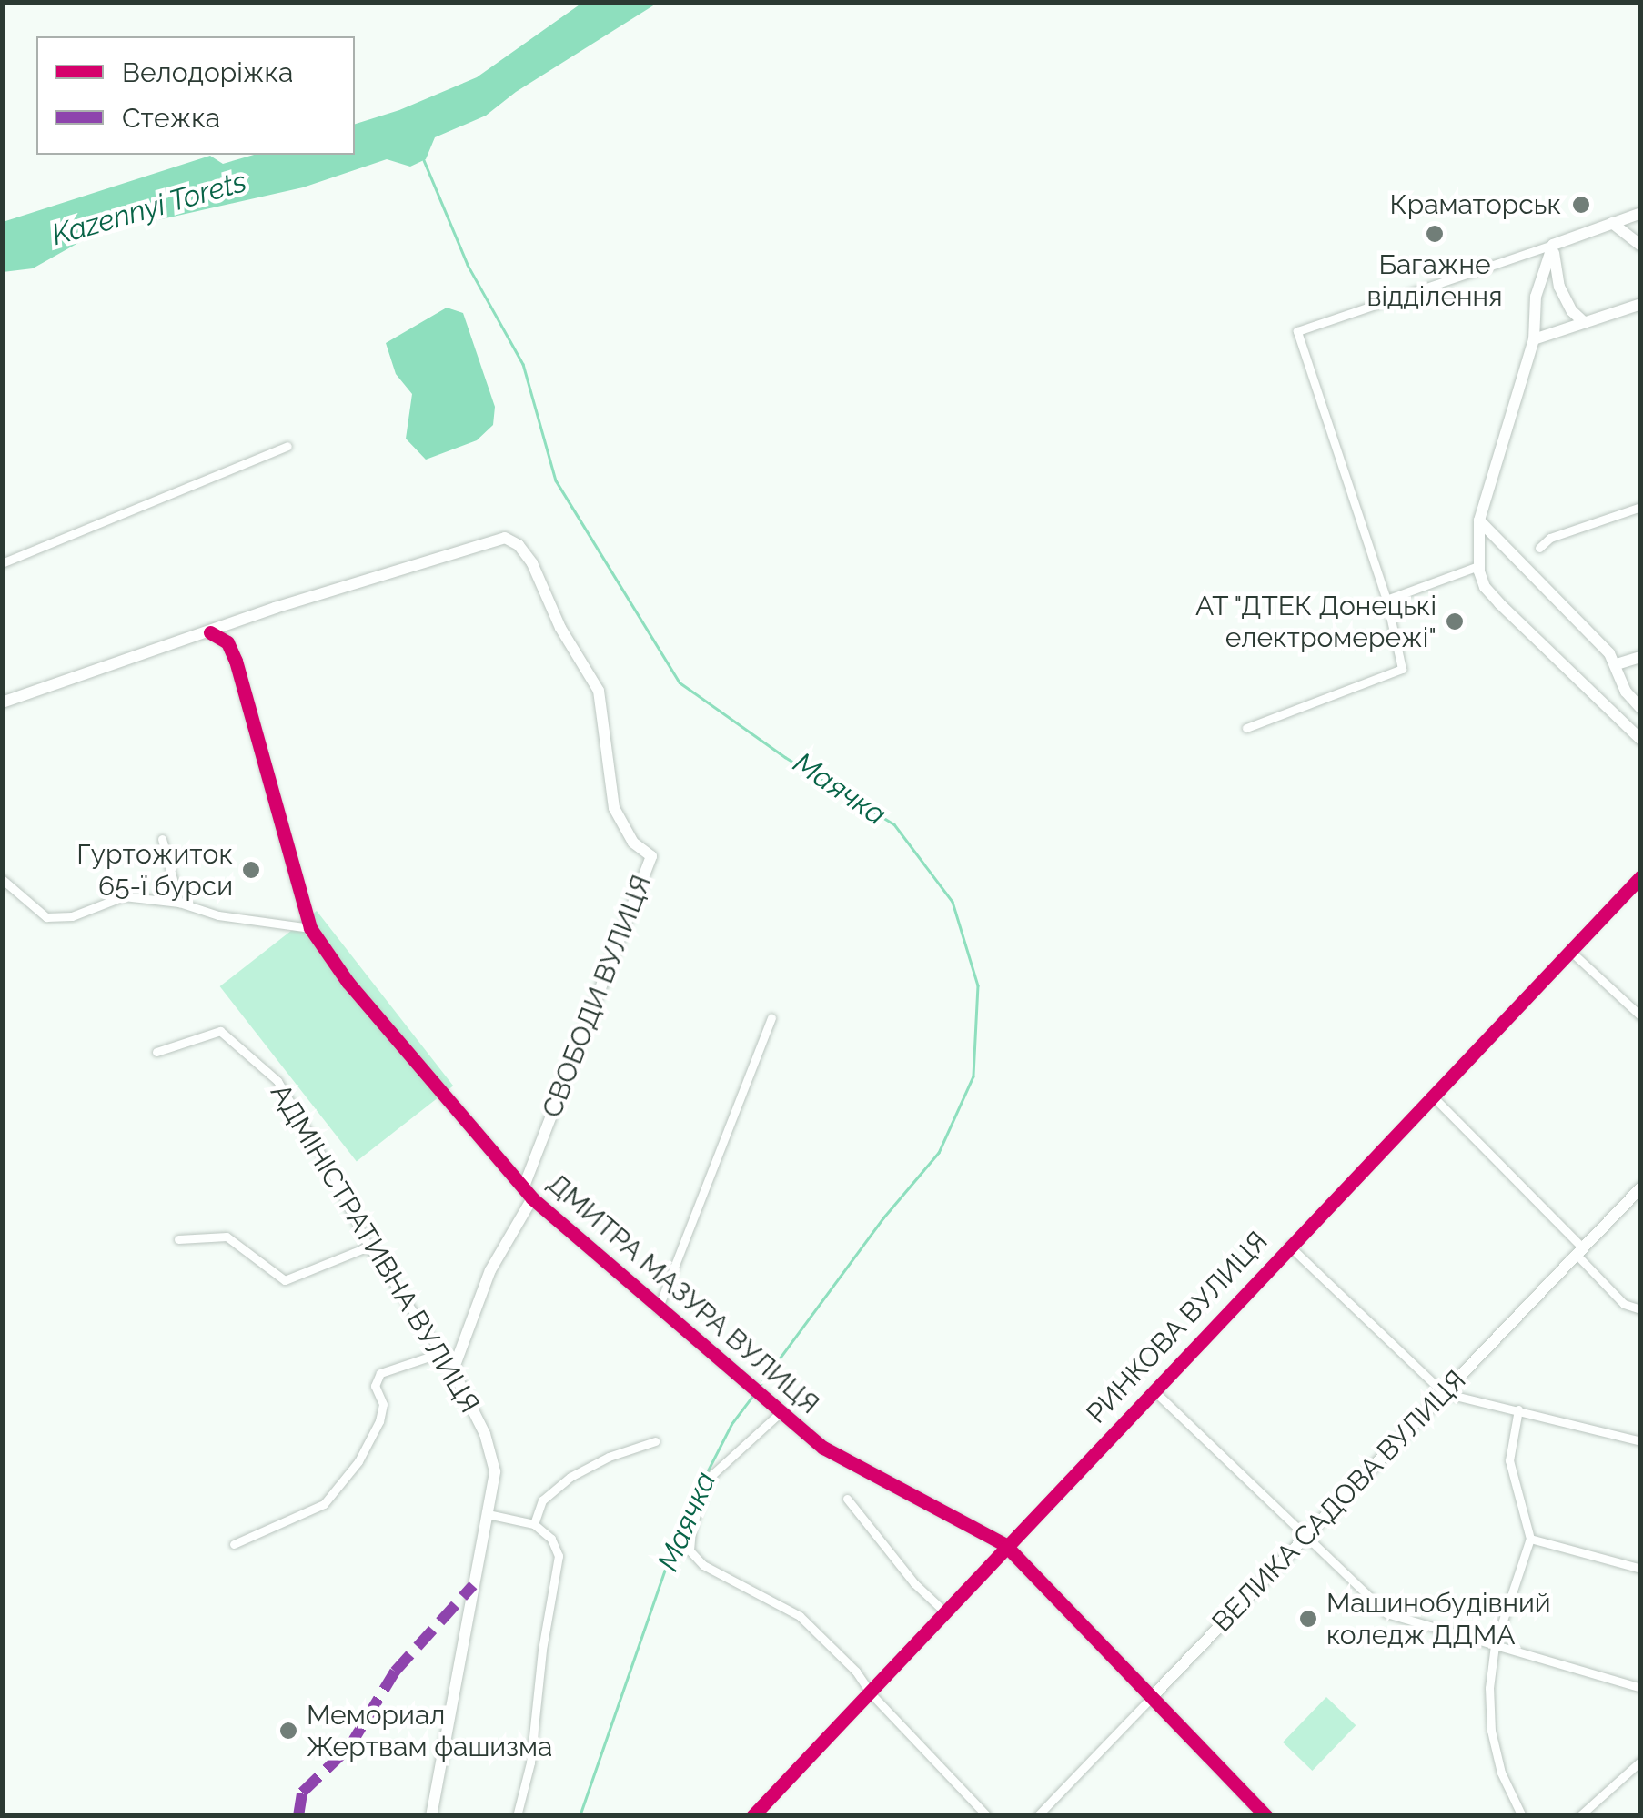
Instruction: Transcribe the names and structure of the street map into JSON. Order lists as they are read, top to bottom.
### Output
{
  "streets": {
    "street": [
      "СВОБОДИ ВУЛИЦЯ",
      "АДМІНІСТРАТИВНА ВУЛИЦЯ",
      "ДМИТРА МАЗУРА ВУЛИЦЯ",
      "РИНКОВА ВУЛИЦЯ",
      "ВЕЛИКА САДОВА ВУЛИЦЯ"
    ]
  },
  "crossings": [
    ["СВОБОДИ ВУЛИЦЯ", "ДМИТРА МАЗУРА ВУЛИЦЯ"],
    ["ДМИТРА МАЗУРА ВУЛИЦЯ", "РИНКОВА ВУЛИЦЯ"],
    ["ДМИТРА МАЗУРА ВУЛИЦЯ", "ВЕЛИКА САДОВА ВУЛИЦЯ"]
  ],
  "water": ["Kazennyi Torets", "Маячка"],
  "places": [
    "Краматорськ",
    "Багажне відділення",
    "АТ \"ДТЕК Донецькі електромережі\"",
    "Гуртожиток 65-ї бурси",
    "Машинобудівний коледж ДДМА",
    "Мемориал Жертвам фашизма"
  ],
  "legend": ["Велодоріжка", "Стежка"]
}
